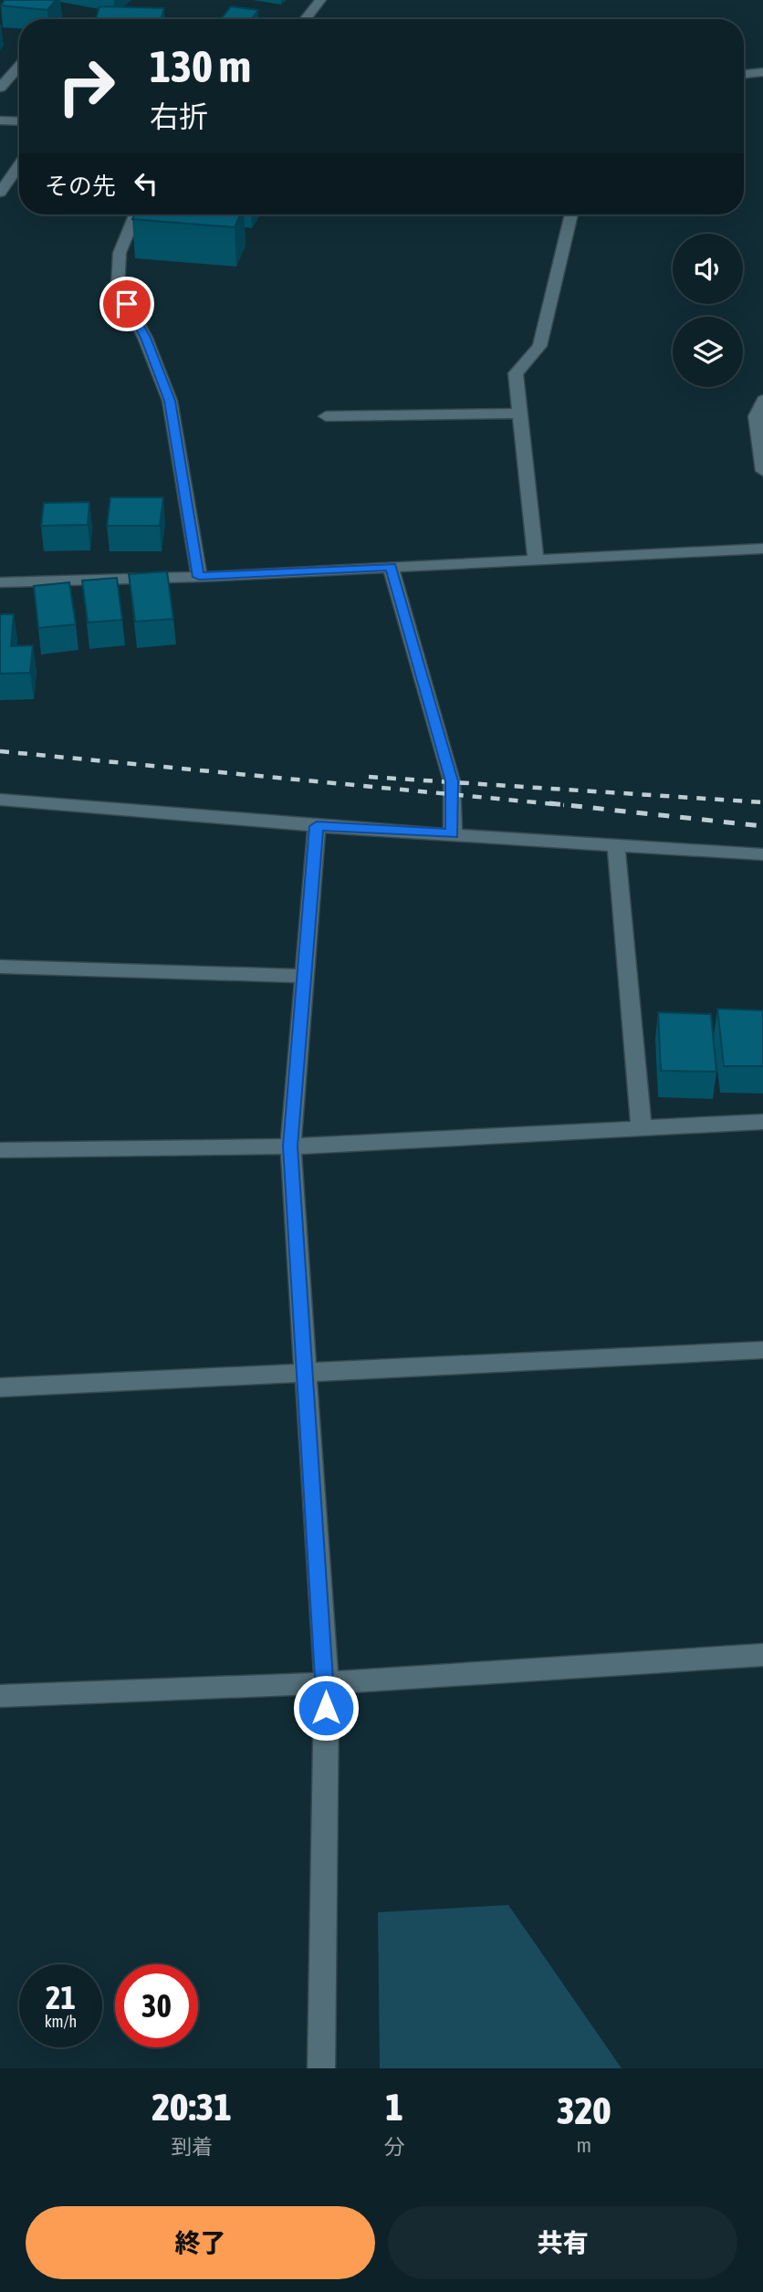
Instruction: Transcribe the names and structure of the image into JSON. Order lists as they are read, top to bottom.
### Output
{
  "page": {
    "turn": ["130 m", "右折"],
    "then": "その先",
    "speed": "21 km/h",
    "limit": "30",
    "eta": [
      "20:31",
      "到着",
      "1",
      "分",
      "320",
      "m"
    ],
    "buttons": ["終了", "共有"]
  }
}
